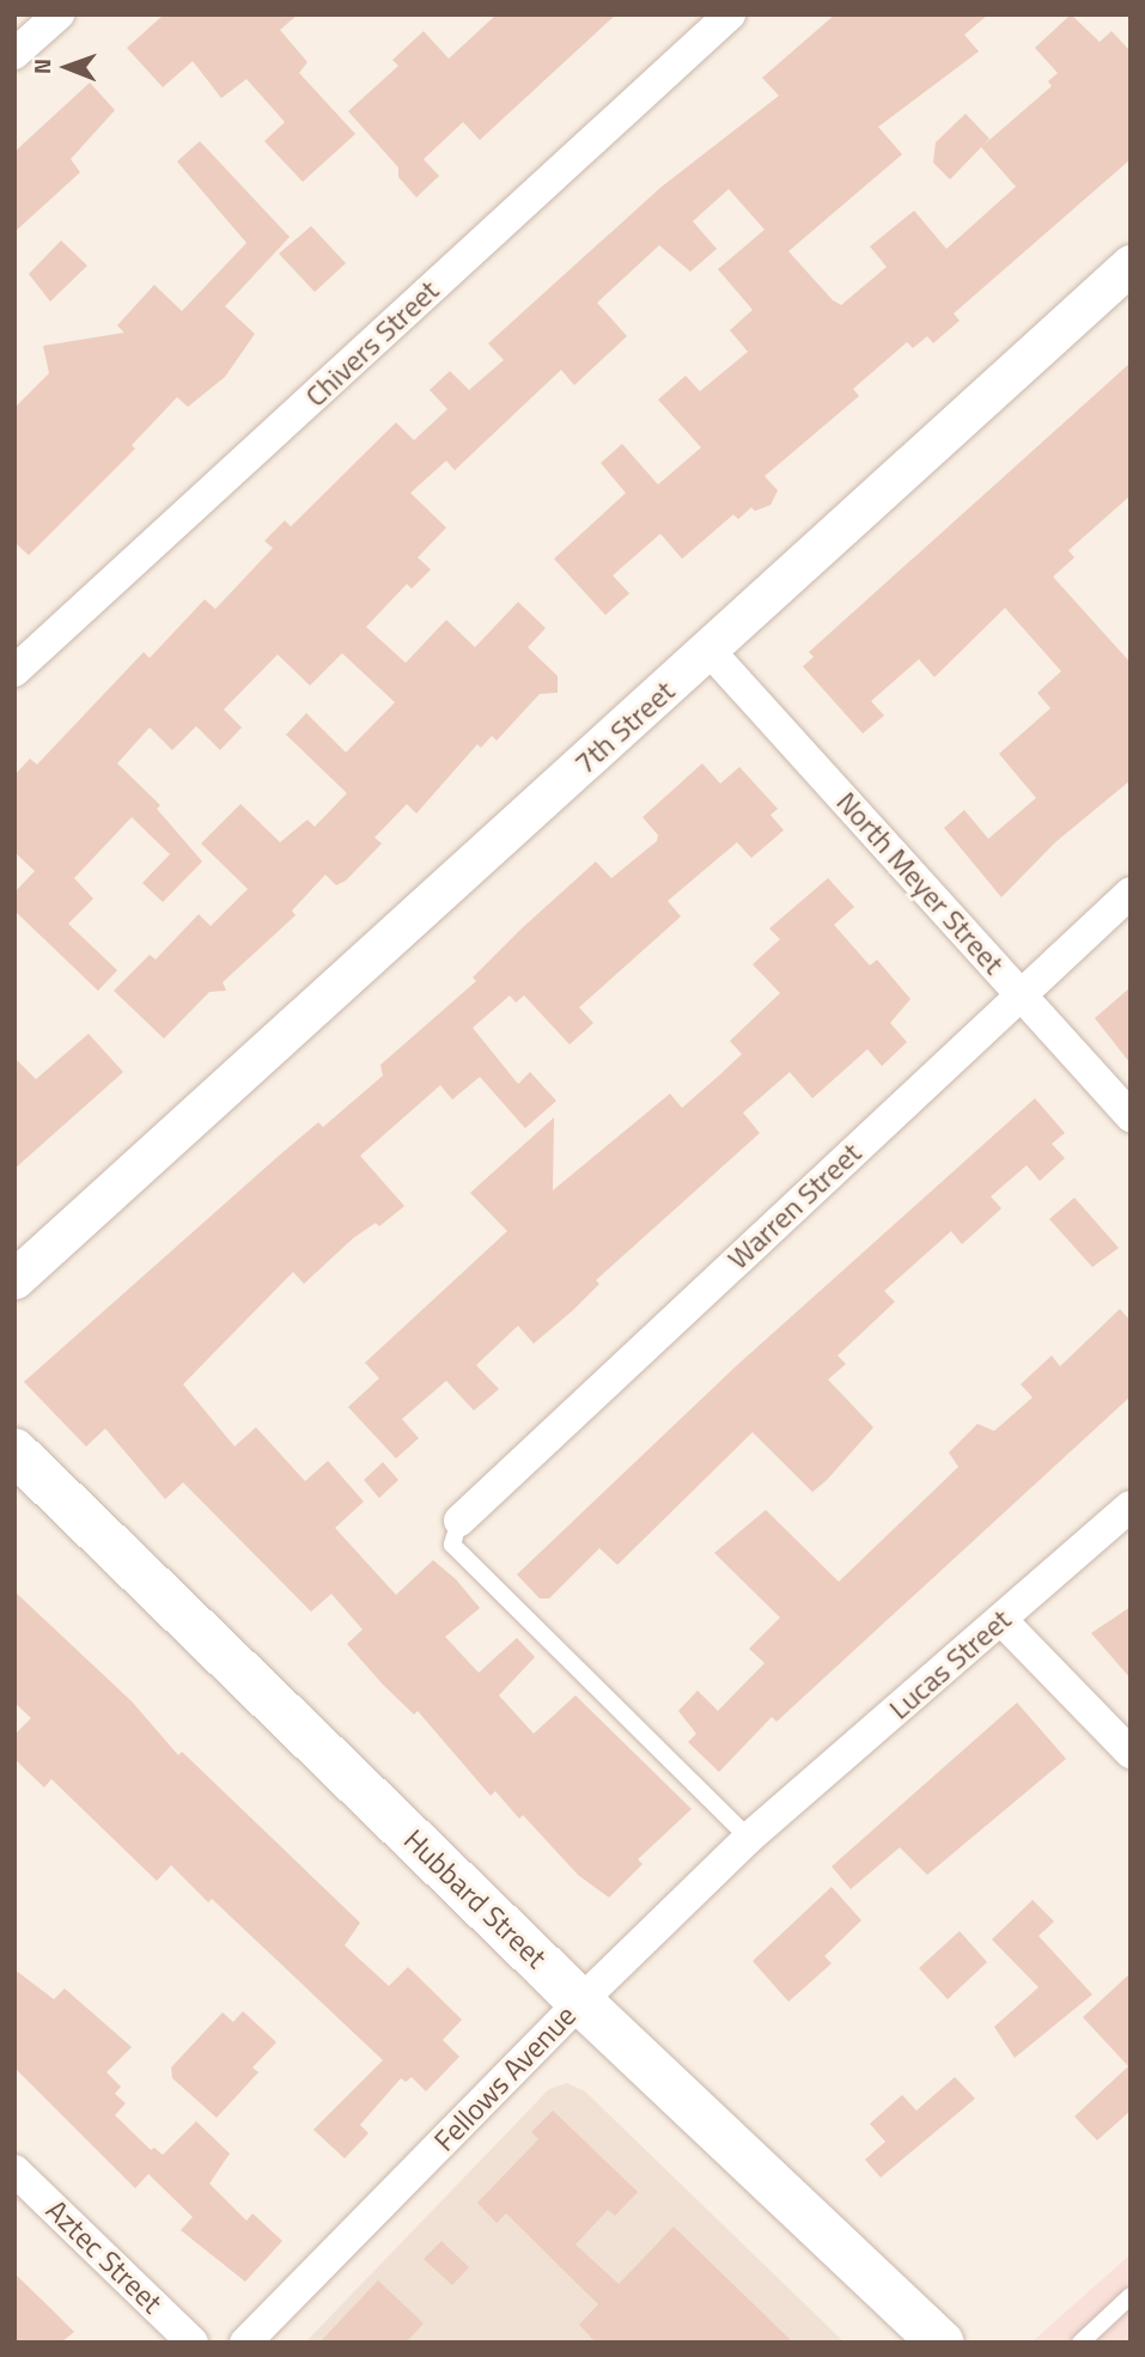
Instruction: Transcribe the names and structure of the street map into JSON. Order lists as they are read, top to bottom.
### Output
{
  "streets": {
    "main road": ["Hubbard Street"],
    "street": [
      "Chivers Street",
      "7th Street",
      "North Meyer Street",
      "Warren Street",
      "Lucas Street",
      "Fellows Avenue",
      "Aztec Street"
    ]
  },
  "crossings": [
    ["7th Street", "North Meyer Street"],
    ["North Meyer Street", "Warren Street"],
    ["Lucas Street", "Fellows Avenue"],
    ["Hubbard Street", "Fellows Avenue"]
  ],
  "north": "left"
}
